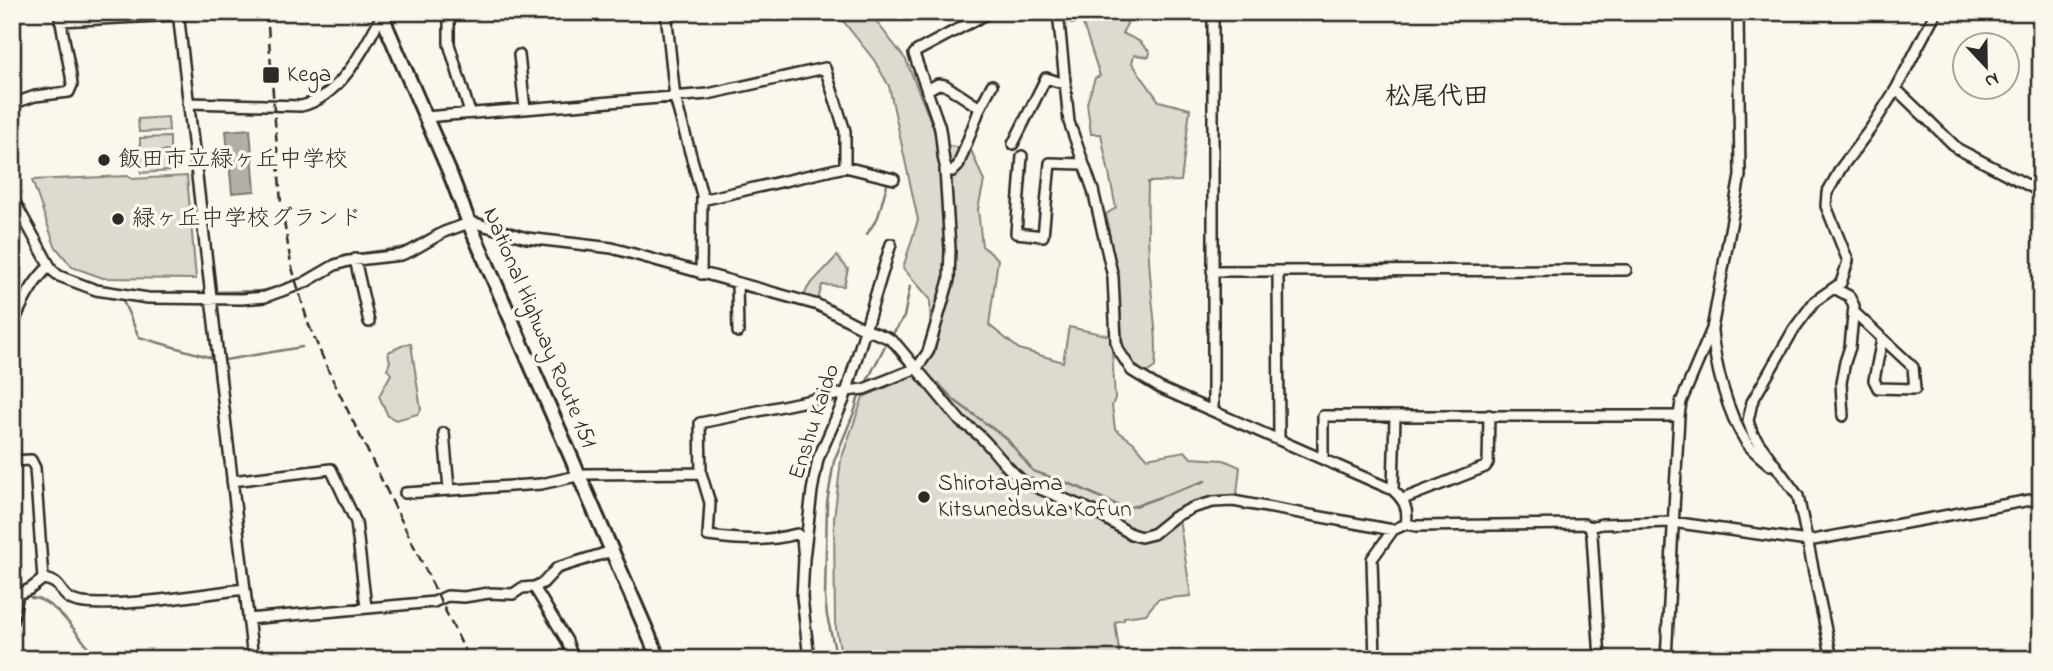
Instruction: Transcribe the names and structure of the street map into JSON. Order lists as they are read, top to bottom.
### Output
{
  "streets": {
    "highway": ["National Highway Route 151"],
    "street": ["Enshu Kaido"]
  },
  "districts": ["松尾代田"],
  "places": {
    "transit": ["Kega"],
    "other": ["飯田市立緑ヶ丘中学校", "緑ヶ丘中学校グランド", "Shirotayama Kitsunedsuka Kofun"]
  },
  "north": "bottom"
}
